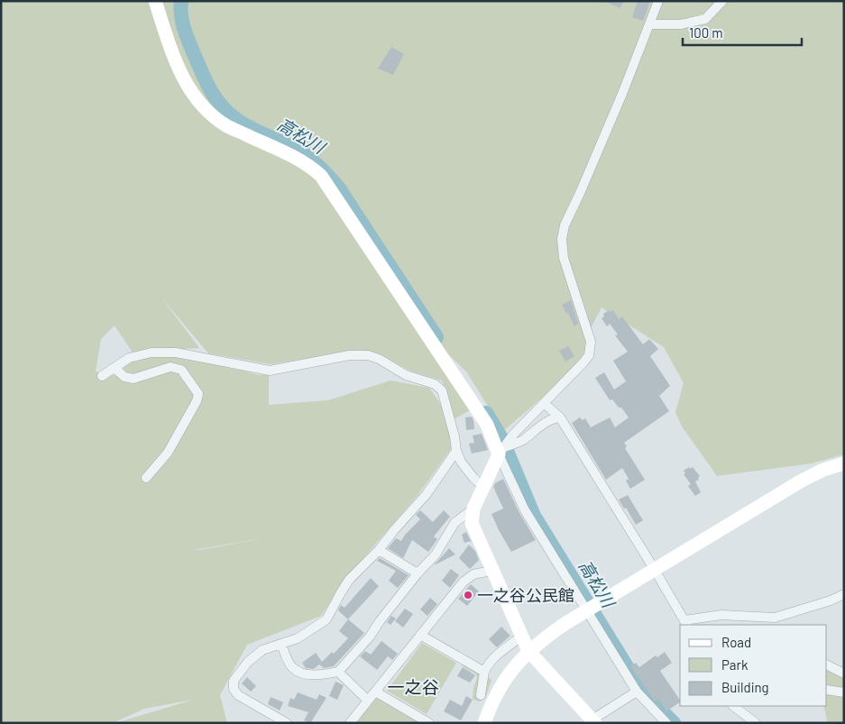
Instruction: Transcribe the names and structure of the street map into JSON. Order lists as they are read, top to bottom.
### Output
{
  "districts": ["一之谷"],
  "water": ["高松川"],
  "places": ["一之谷公民館"],
  "legend": ["Road", "Park", "Building"],
  "scale_bar": "100 m"
}
